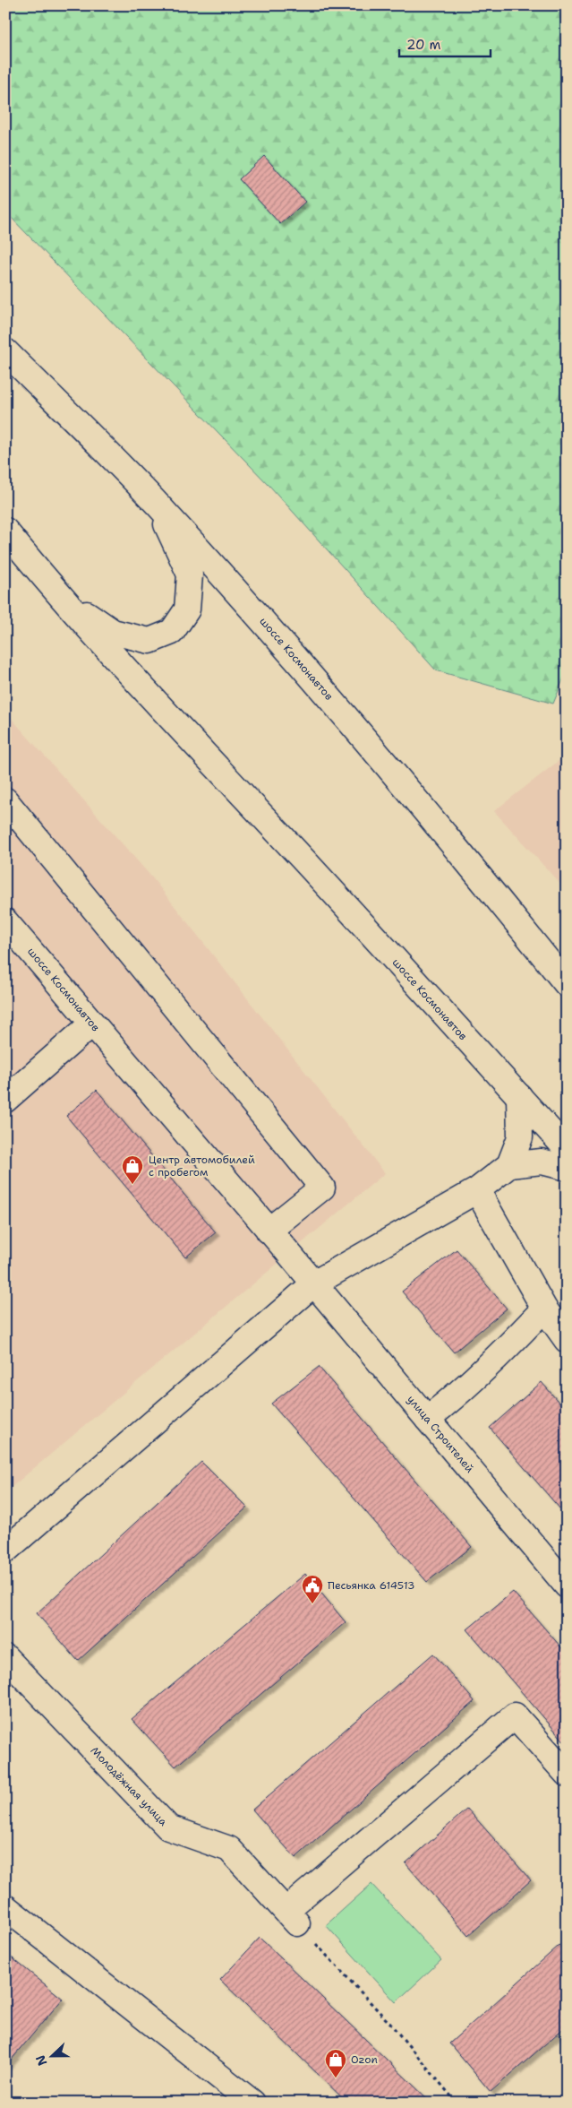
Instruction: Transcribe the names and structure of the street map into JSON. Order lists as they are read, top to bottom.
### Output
{
  "streets": {
    "street": ["шоссе Космонавтов", "улица Строителей", "Молодёжная улица"]
  },
  "crossings": [
    ["шоссе Космонавтов", "улица Строителей"]
  ],
  "places": {
    "shop": ["Центр автомобилей с пробегом", "Ozon"],
    "public building": ["Песьянка 614513"]
  },
  "scale_bar": "20 m",
  "north": "left"
}
